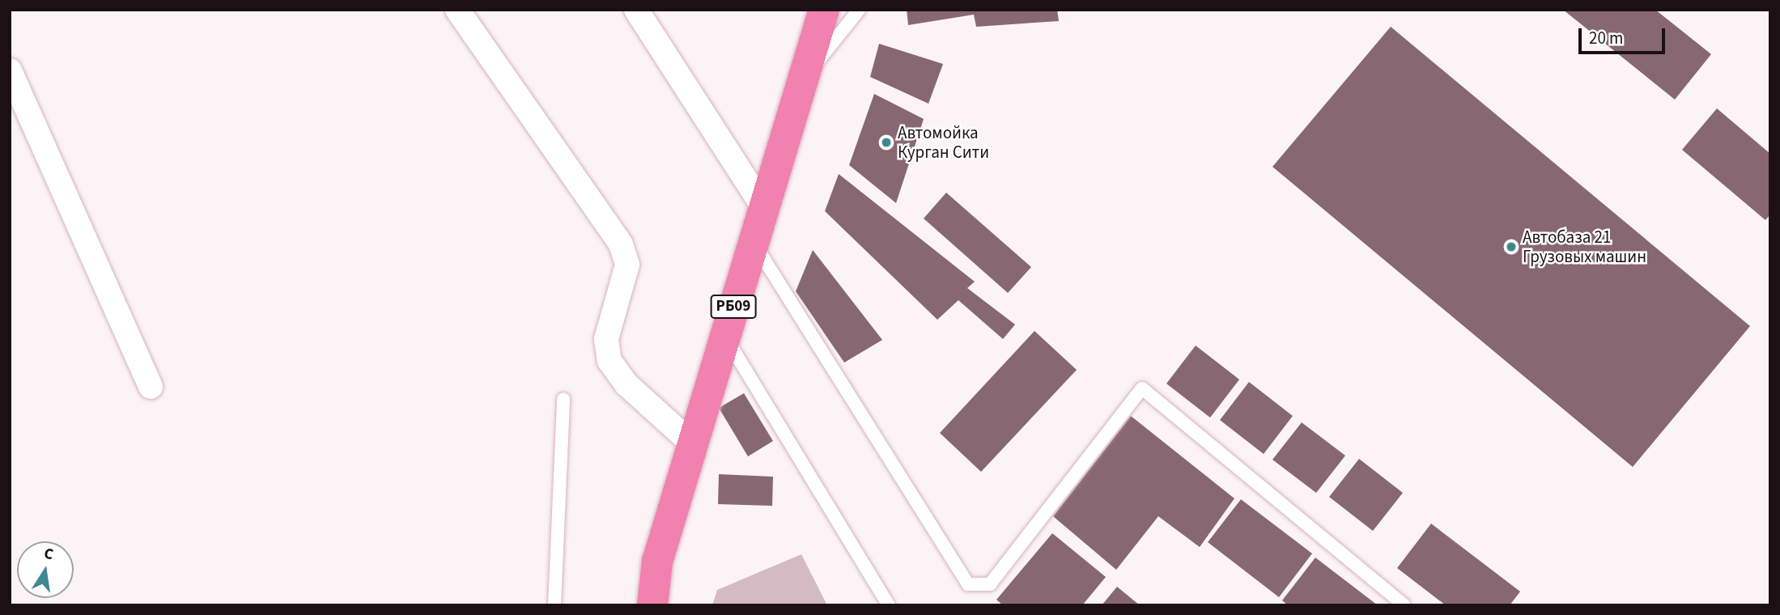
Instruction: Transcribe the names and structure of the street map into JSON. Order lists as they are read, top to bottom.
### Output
{
  "streets": {
    "highway": ["РБ09"]
  },
  "places": ["Автомойка Курган Сити", "Автобаза 21 Грузовых машин"],
  "scale_bar": "20 m",
  "north": "top"
}
